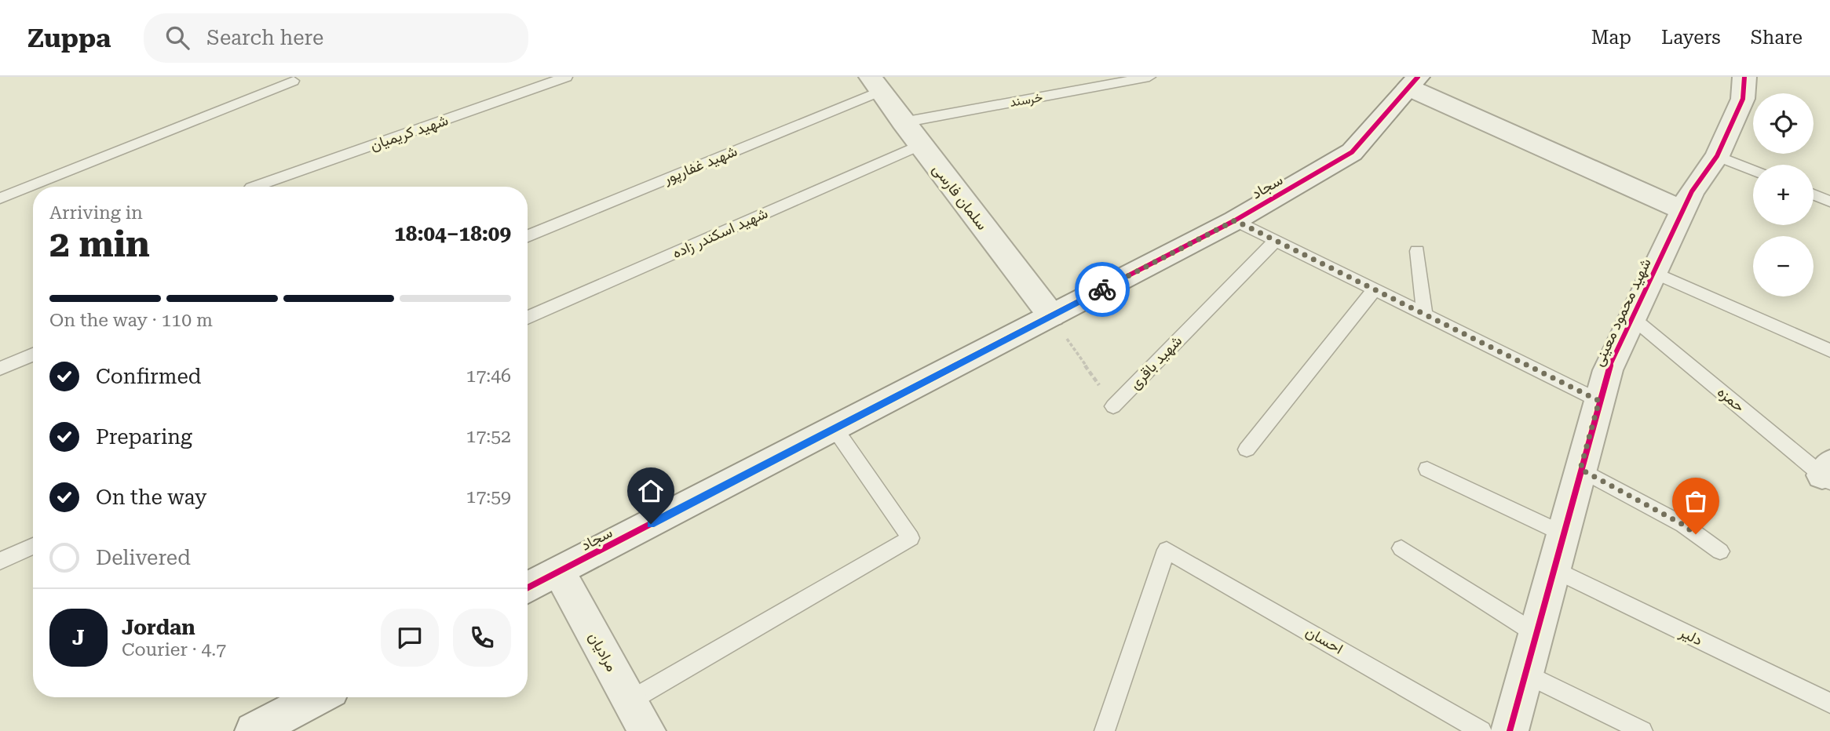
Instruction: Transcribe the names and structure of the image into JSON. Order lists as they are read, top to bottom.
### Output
{
  "streets": {
    "street": [
      "سجاد",
      "سلمان فارسی",
      "شهید محمود معینی",
      "مرادیان"
    ],
    "lane": [
      "خرسند",
      "شهید کریمیان",
      "شهید غفارپور",
      "شهید اسکندر زاده",
      "شهید باقری",
      "حمزه",
      "دلیر",
      "احسان"
    ]
  },
  "crossings": [
    ["خرسند", "سلمان فارسی"],
    ["شهید غفارپور", "سلمان فارسی"],
    ["سجاد", "سلمان فارسی"],
    ["سجاد", "مرادیان"],
    ["سلمان فارسی", "شهید اسکندر زاده"],
    ["شهید محمود معینی", "حمزه"],
    ["شهید محمود معینی", "دلیر"]
  ],
  "page": {
    "header": "Zuppa",
    "search": "Search here",
    "nav": ["Map", "Layers", "Share"],
    "map_buttons": ["+", "−"],
    "heading": ["2 min", "Arriving in", "18:04–18:09"],
    "panel": ["Jordan", "Courier · 4.7"],
    "bar": "On the way · 110 m",
    "list": [
      ["Confirmed", "17:46"],
      ["Preparing", "17:52"],
      ["On the way", "17:59"],
      "Delivered"
    ],
    "round": "J"
  }
}
